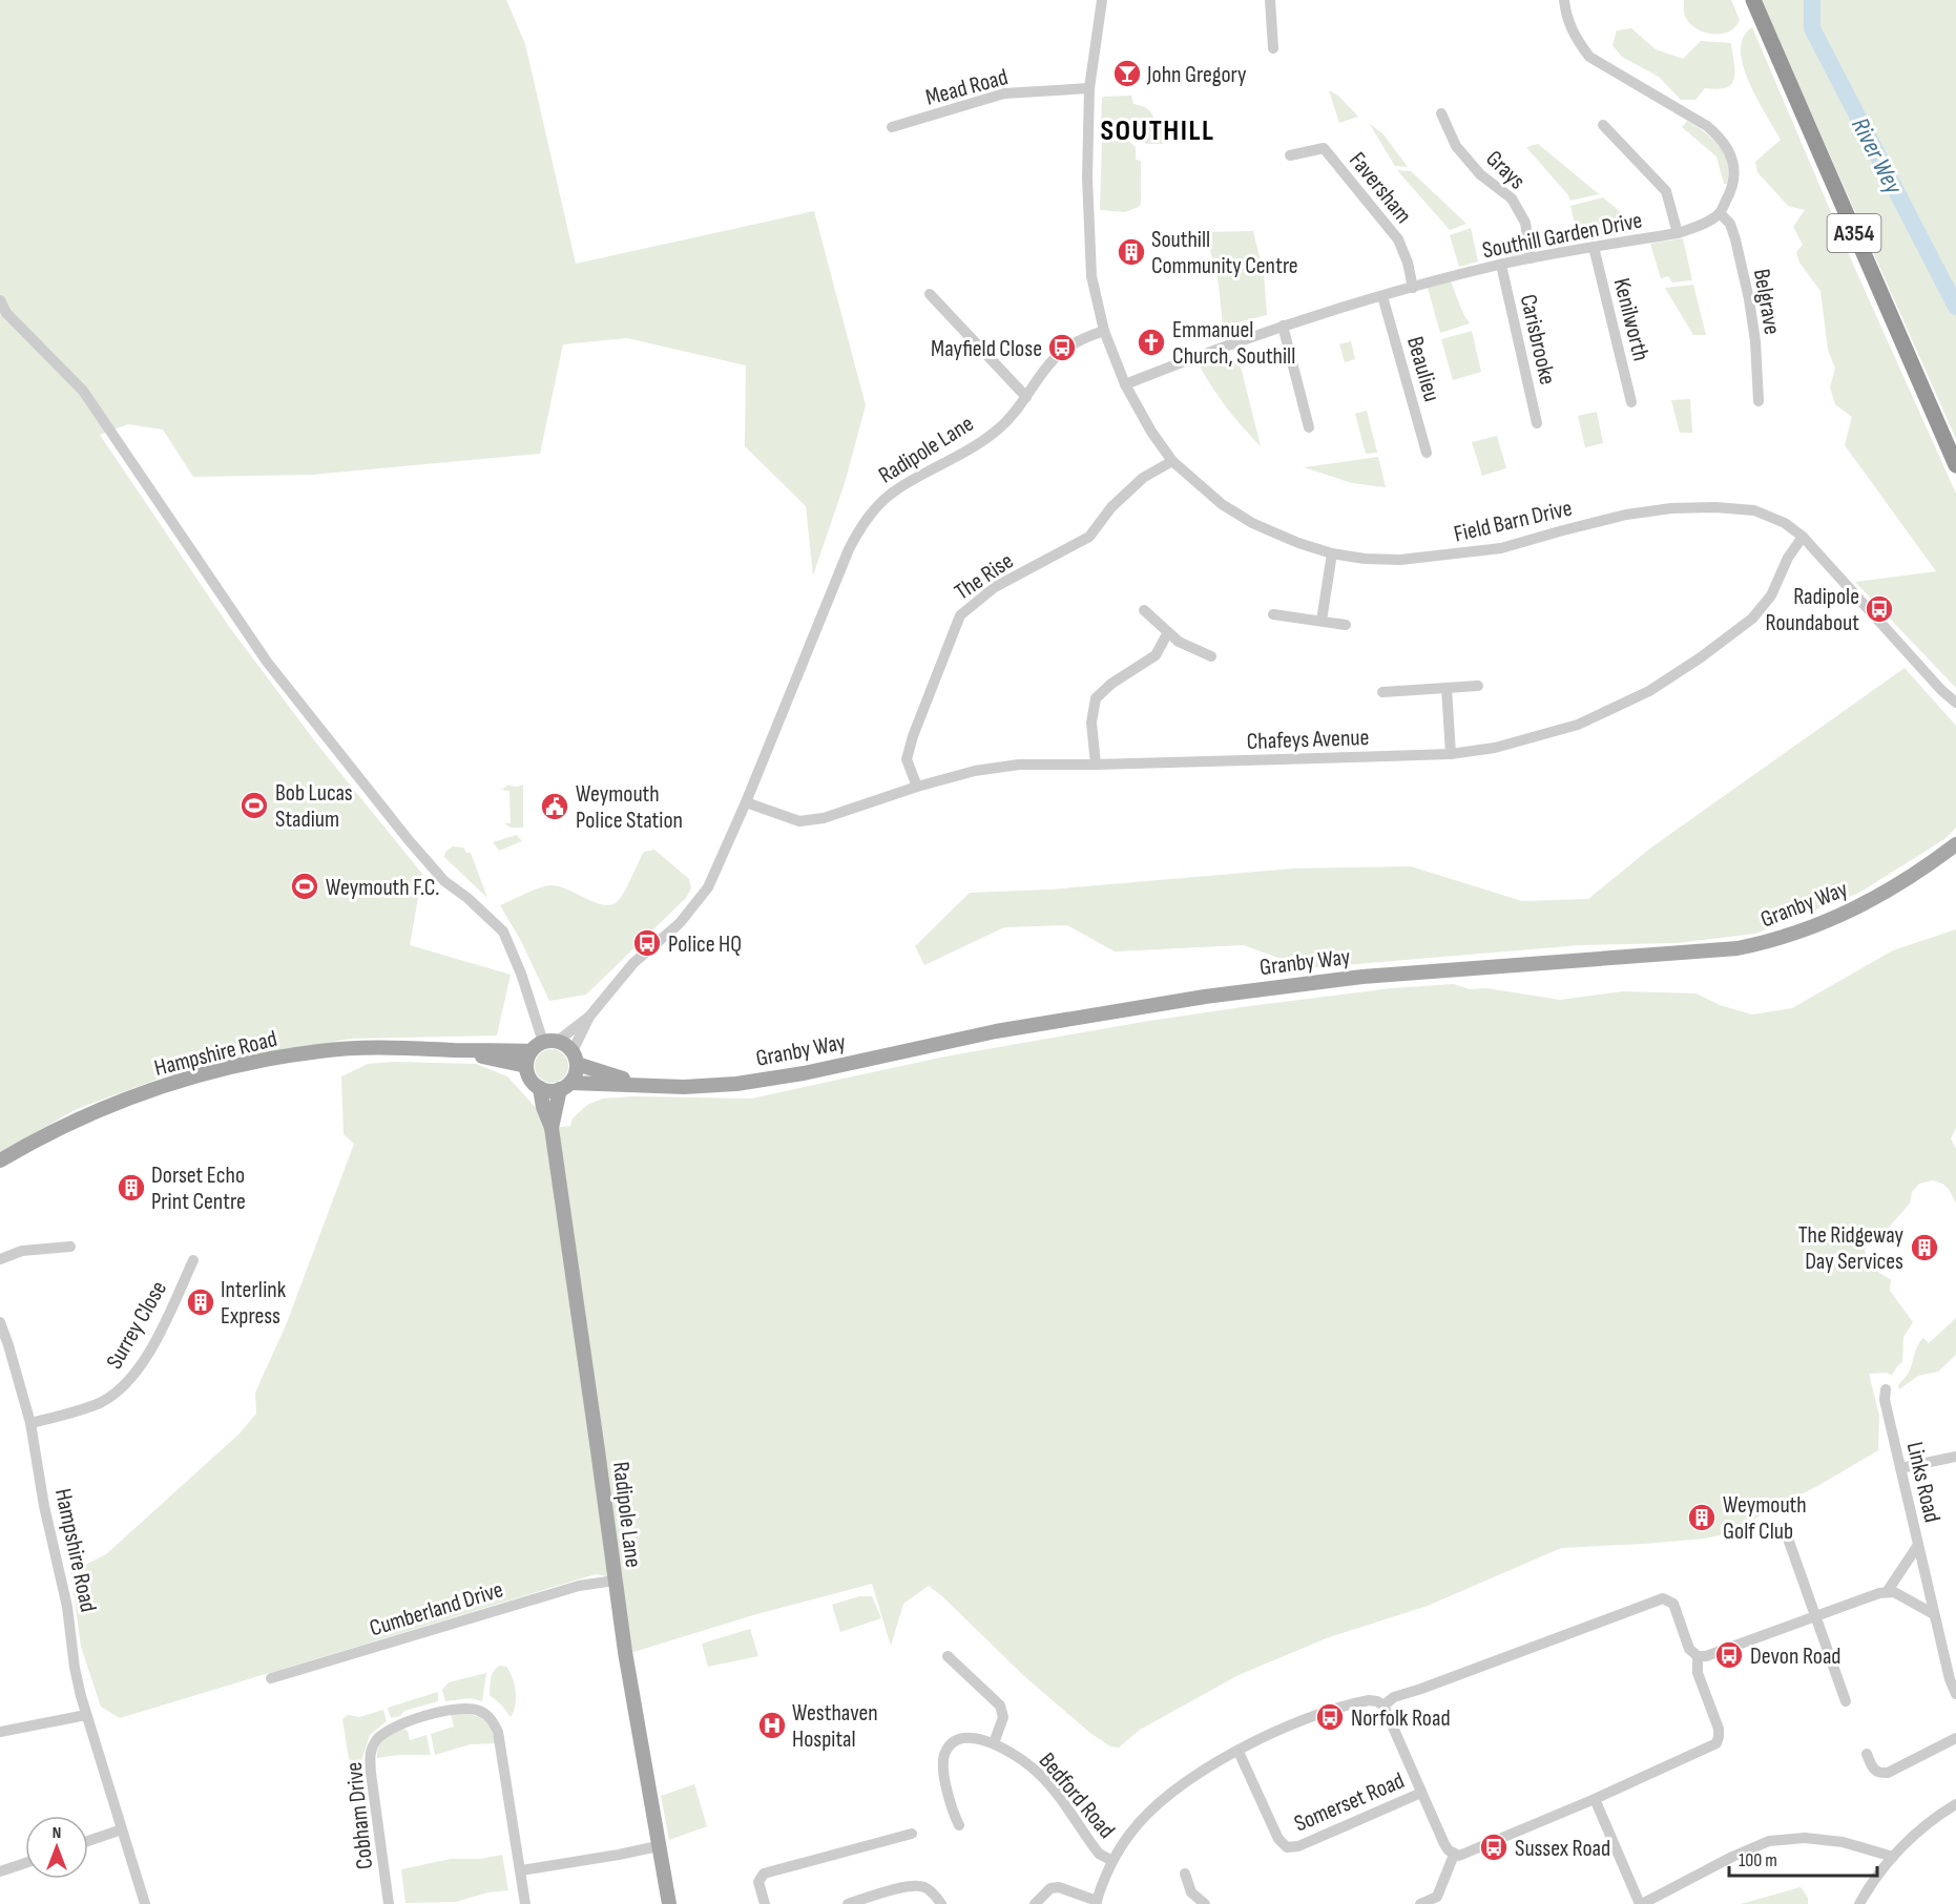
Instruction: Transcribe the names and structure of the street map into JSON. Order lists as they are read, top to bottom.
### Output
{
  "streets": {
    "highway": ["A354"],
    "main road": ["Radipole Lane", "Granby Way", "Hampshire Road"],
    "street": [
      "Mead Road",
      "Grays",
      "Faversham",
      "Southill Garden Drive",
      "Belgrave",
      "Kenilworth",
      "Carisbrooke",
      "Beaulieu",
      "Field Barn Drive",
      "The Rise",
      "Chafeys Avenue",
      "Surrey Close",
      "Links Road",
      "Cumberland Drive",
      "Bedford Road",
      "Somerset Road",
      "Cobham Drive"
    ]
  },
  "crossings": [
    ["Grays", "Southill Garden Drive"],
    ["Faversham", "Southill Garden Drive"],
    ["Southill Garden Drive", "Belgrave"],
    ["Southill Garden Drive", "Kenilworth"],
    ["Southill Garden Drive", "Carisbrooke"],
    ["Southill Garden Drive", "Beaulieu"],
    ["Southill Garden Drive", "Field Barn Drive"],
    ["Radipole Lane", "Field Barn Drive"],
    ["Radipole Lane", "Chafeys Avenue"],
    ["Radipole Lane", "Granby Way"],
    ["Radipole Lane", "Cumberland Drive"],
    ["Field Barn Drive", "The Rise"],
    ["Field Barn Drive", "Chafeys Avenue"],
    ["The Rise", "Chafeys Avenue"],
    ["Hampshire Road", "Surrey Close"]
  ],
  "districts": ["SOUTHILL"],
  "water": ["River Wey"],
  "places": {
    "bar": ["John Gregory"],
    "building": [
      "Southill Community Centre",
      "Dorset Echo Print Centre",
      "The Ridgeway Day Services",
      "Interlink Express",
      "Weymouth Golf Club"
    ],
    "church": ["Emmanuel Church, Southill"],
    "bus stop": [
      "Mayfield Close",
      "Radipole Roundabout",
      "Police HQ",
      "Devon Road",
      "Norfolk Road",
      "Sussex Road"
    ],
    "sports": ["Bob Lucas Stadium", "Weymouth F.C."],
    "public building": ["Weymouth Police Station"],
    "hospital": ["Westhaven Hospital"]
  },
  "scale_bar": "100 m",
  "north": "top"
}
